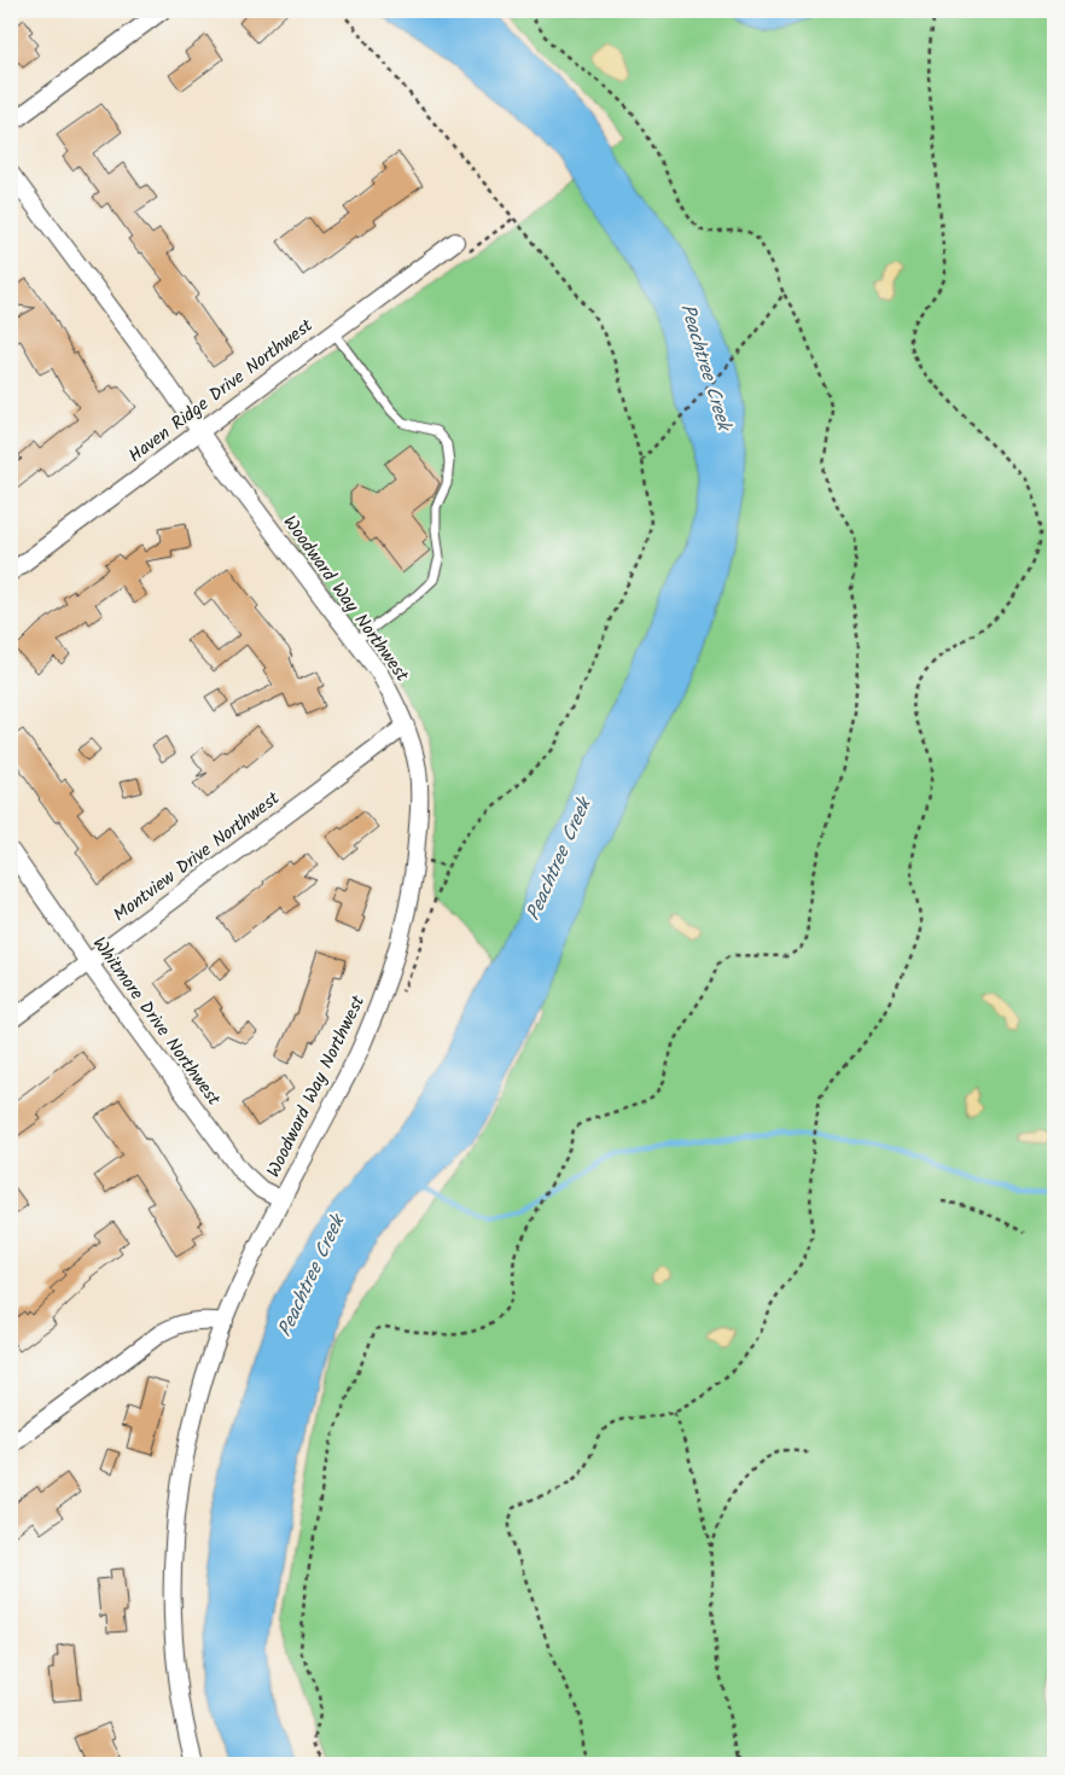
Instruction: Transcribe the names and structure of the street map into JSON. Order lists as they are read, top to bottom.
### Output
{
  "streets": {
    "street": [
      "Haven Ridge Drive Northwest",
      "Woodward Way Northwest",
      "Montview Drive Northwest",
      "Whitmore Drive Northwest"
    ]
  },
  "crossings": [
    ["Haven Ridge Drive Northwest", "Woodward Way Northwest"],
    ["Woodward Way Northwest", "Montview Drive Northwest"],
    ["Woodward Way Northwest", "Whitmore Drive Northwest"],
    ["Montview Drive Northwest", "Whitmore Drive Northwest"]
  ],
  "water": ["Peachtree Creek"]
}
